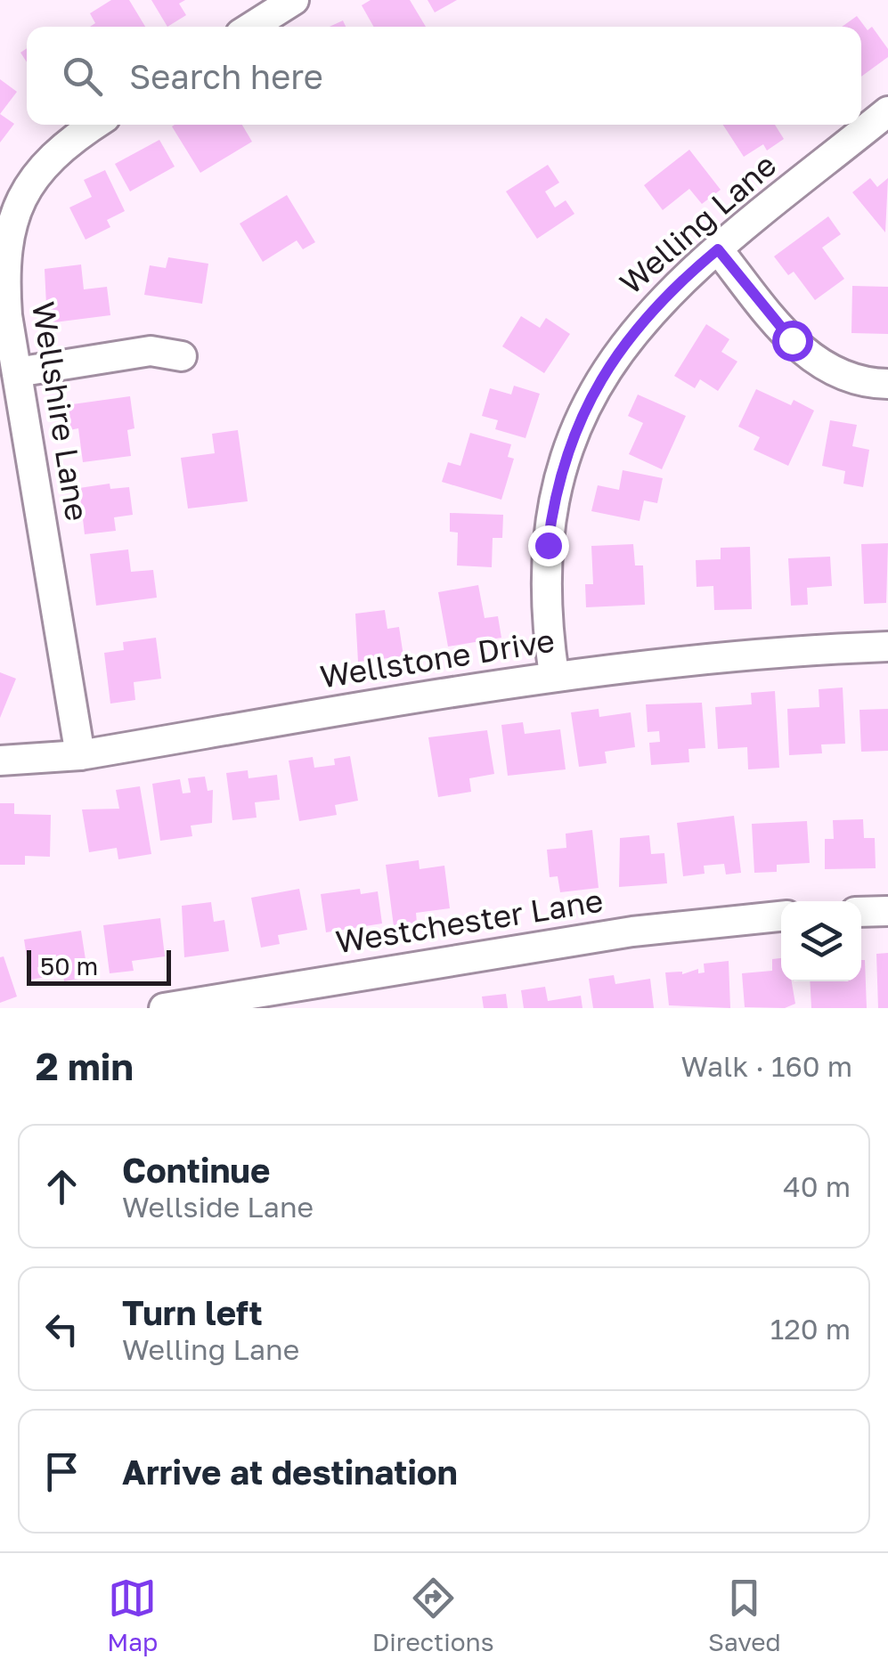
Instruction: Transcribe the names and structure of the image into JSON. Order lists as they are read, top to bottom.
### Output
{
  "streets": {
    "street": [
      "Welling Lane",
      "Wellshire Lane",
      "Wellstone Drive",
      "Westchester Lane"
    ]
  },
  "crossings": [
    ["Welling Lane", "Wellstone Drive"],
    ["Wellshire Lane", "Wellstone Drive"]
  ],
  "scale_bar": "50 m",
  "page": {
    "search": "Search here",
    "scale": "50 m",
    "heading": ["2 min", "Walk · 160 m"],
    "list": [
      ["Continue", "Wellside Lane", "40 m"],
      ["Turn left", "Welling Lane", "120 m"],
      "Arrive at destination"
    ],
    "nav": ["Map", "Directions", "Saved"]
  }
}
